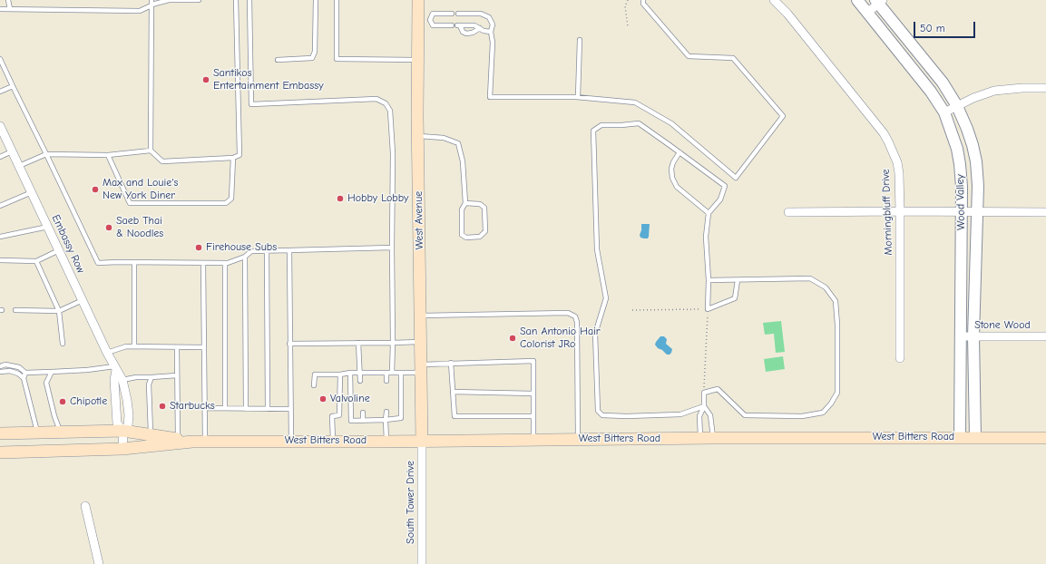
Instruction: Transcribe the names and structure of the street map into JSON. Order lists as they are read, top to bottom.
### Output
{
  "streets": {
    "main road": ["West Avenue", "West Bitters Road"],
    "street": [
      "Wood Valley",
      "Morningbluff Drive",
      "Embassy Row",
      "Stone Wood",
      "South Tower Drive"
    ]
  },
  "crossings": [
    ["Wood Valley", "Stone Wood"],
    ["Wood Valley", "West Bitters Road"],
    ["West Avenue", "West Bitters Road"],
    ["West Avenue", "South Tower Drive"],
    ["Embassy Row", "West Bitters Road"],
    ["West Bitters Road", "South Tower Drive"]
  ],
  "places": [
    "Santikos Entertainment Embassy",
    "Max and Louie's New York Diner",
    "Hobby Lobby",
    "Saeb Thai & Noodles",
    "Firehouse Subs",
    "San Antonio Hair Colorist JRo",
    "Valvoline",
    "Chipotle",
    "Starbucks"
  ],
  "scale_bar": "50 m"
}
